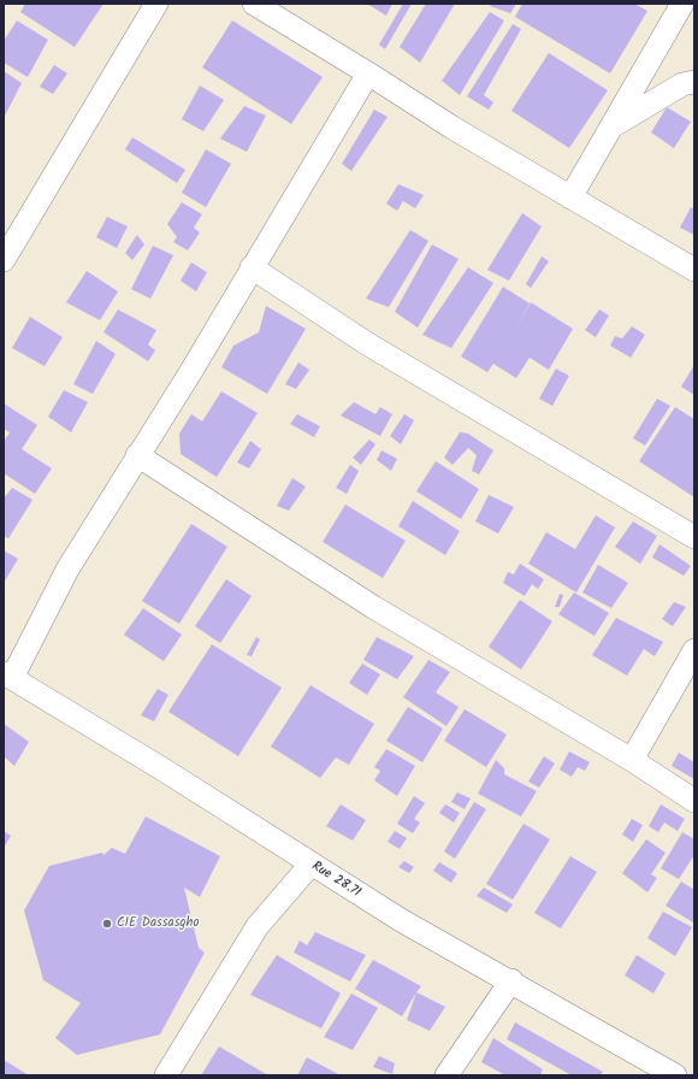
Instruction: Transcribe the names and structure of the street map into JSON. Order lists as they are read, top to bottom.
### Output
{
  "streets": {
    "street": ["Rue 28.71"]
  },
  "places": ["CIE Dassasgho"]
}
